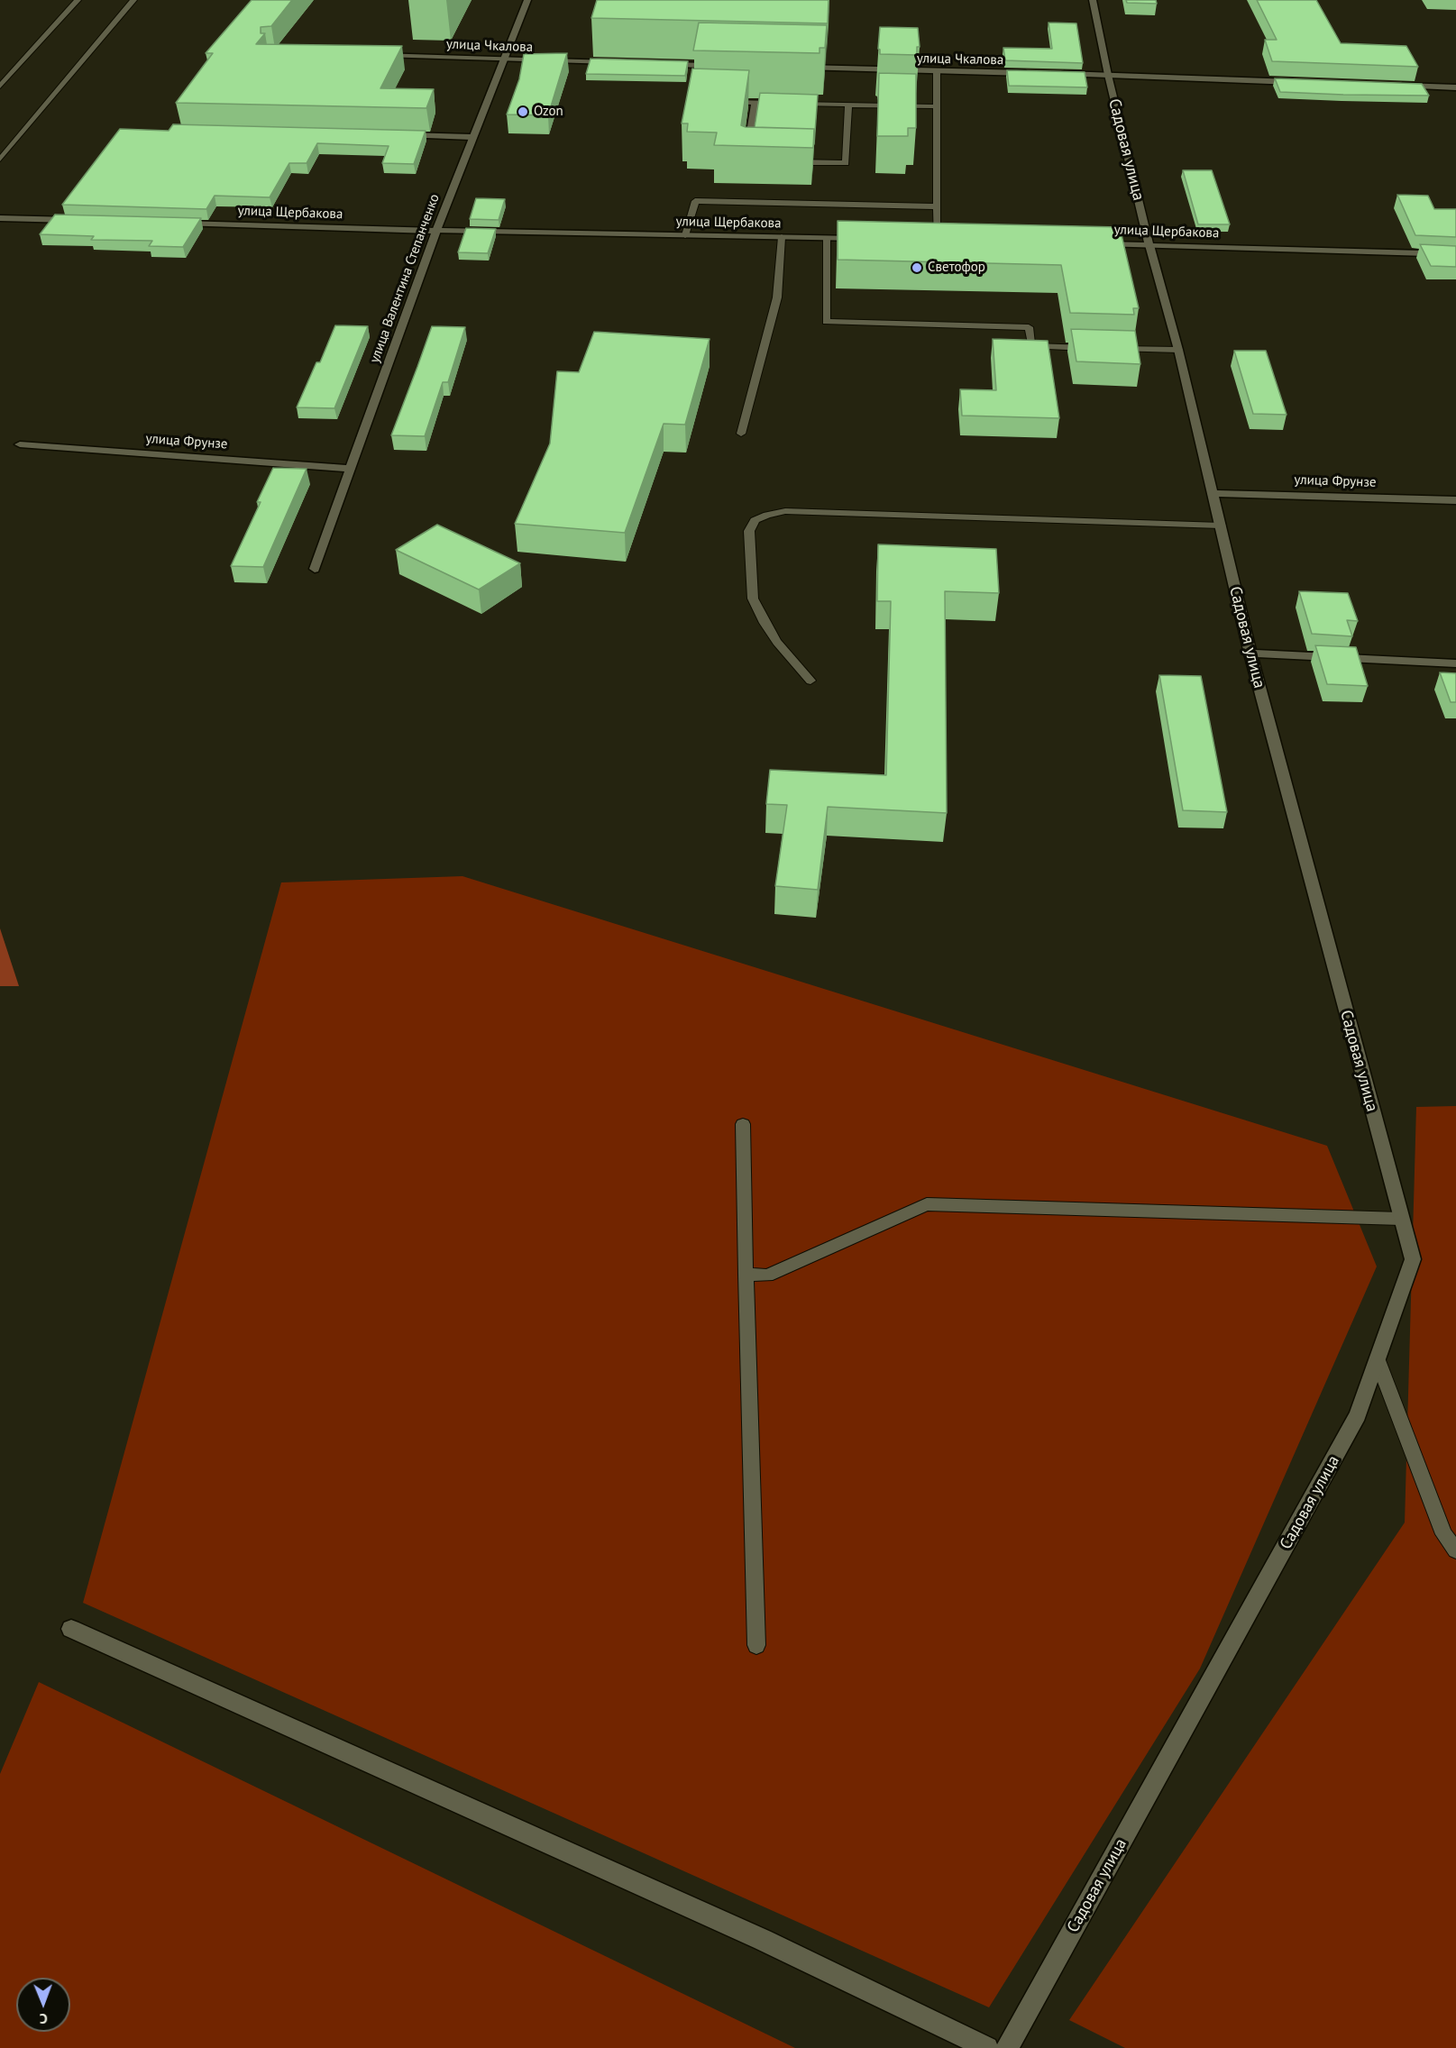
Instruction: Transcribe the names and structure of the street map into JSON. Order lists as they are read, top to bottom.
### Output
{
  "streets": {
    "street": [
      "улица Чкалова",
      "Садовая улица",
      "улица Щербакова",
      "улица Валентина Степанченко",
      "улица Фрунзе"
    ]
  },
  "crossings": [
    ["улица Чкалова", "улица Валентина Степанченко"],
    ["Садовая улица", "улица Щербакова"],
    ["Садовая улица", "улица Фрунзе"],
    ["улица Щербакова", "улица Валентина Степанченко"],
    ["улица Валентина Степанченко", "улица Фрунзе"]
  ],
  "places": ["Ozon", "Светофор"],
  "north": "bottom"
}
